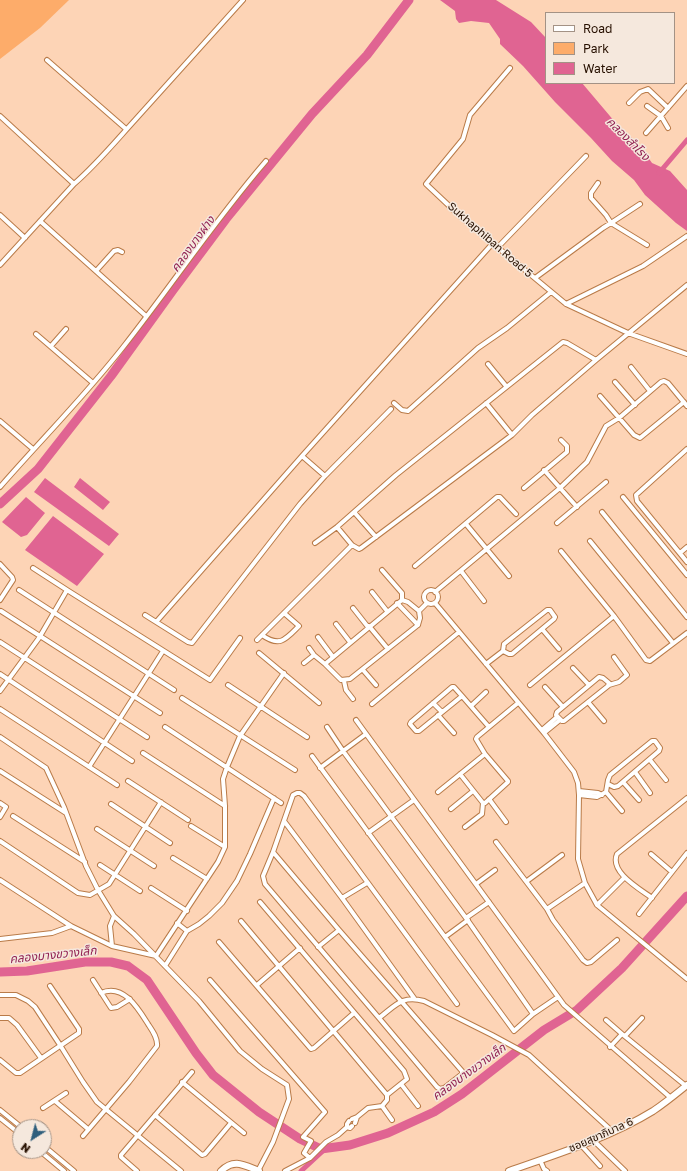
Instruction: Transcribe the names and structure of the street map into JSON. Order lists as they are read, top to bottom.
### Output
{
  "streets": {
    "street": ["Sukhaphiban Road 5", "ซอยสุขาภิบาล 6"]
  },
  "water": ["คลองสำโรง", "คลองบางฝาง", "คลองบางขวางเล็ก"],
  "legend": ["Road", "Park", "Water"],
  "north": "bottom left"
}
